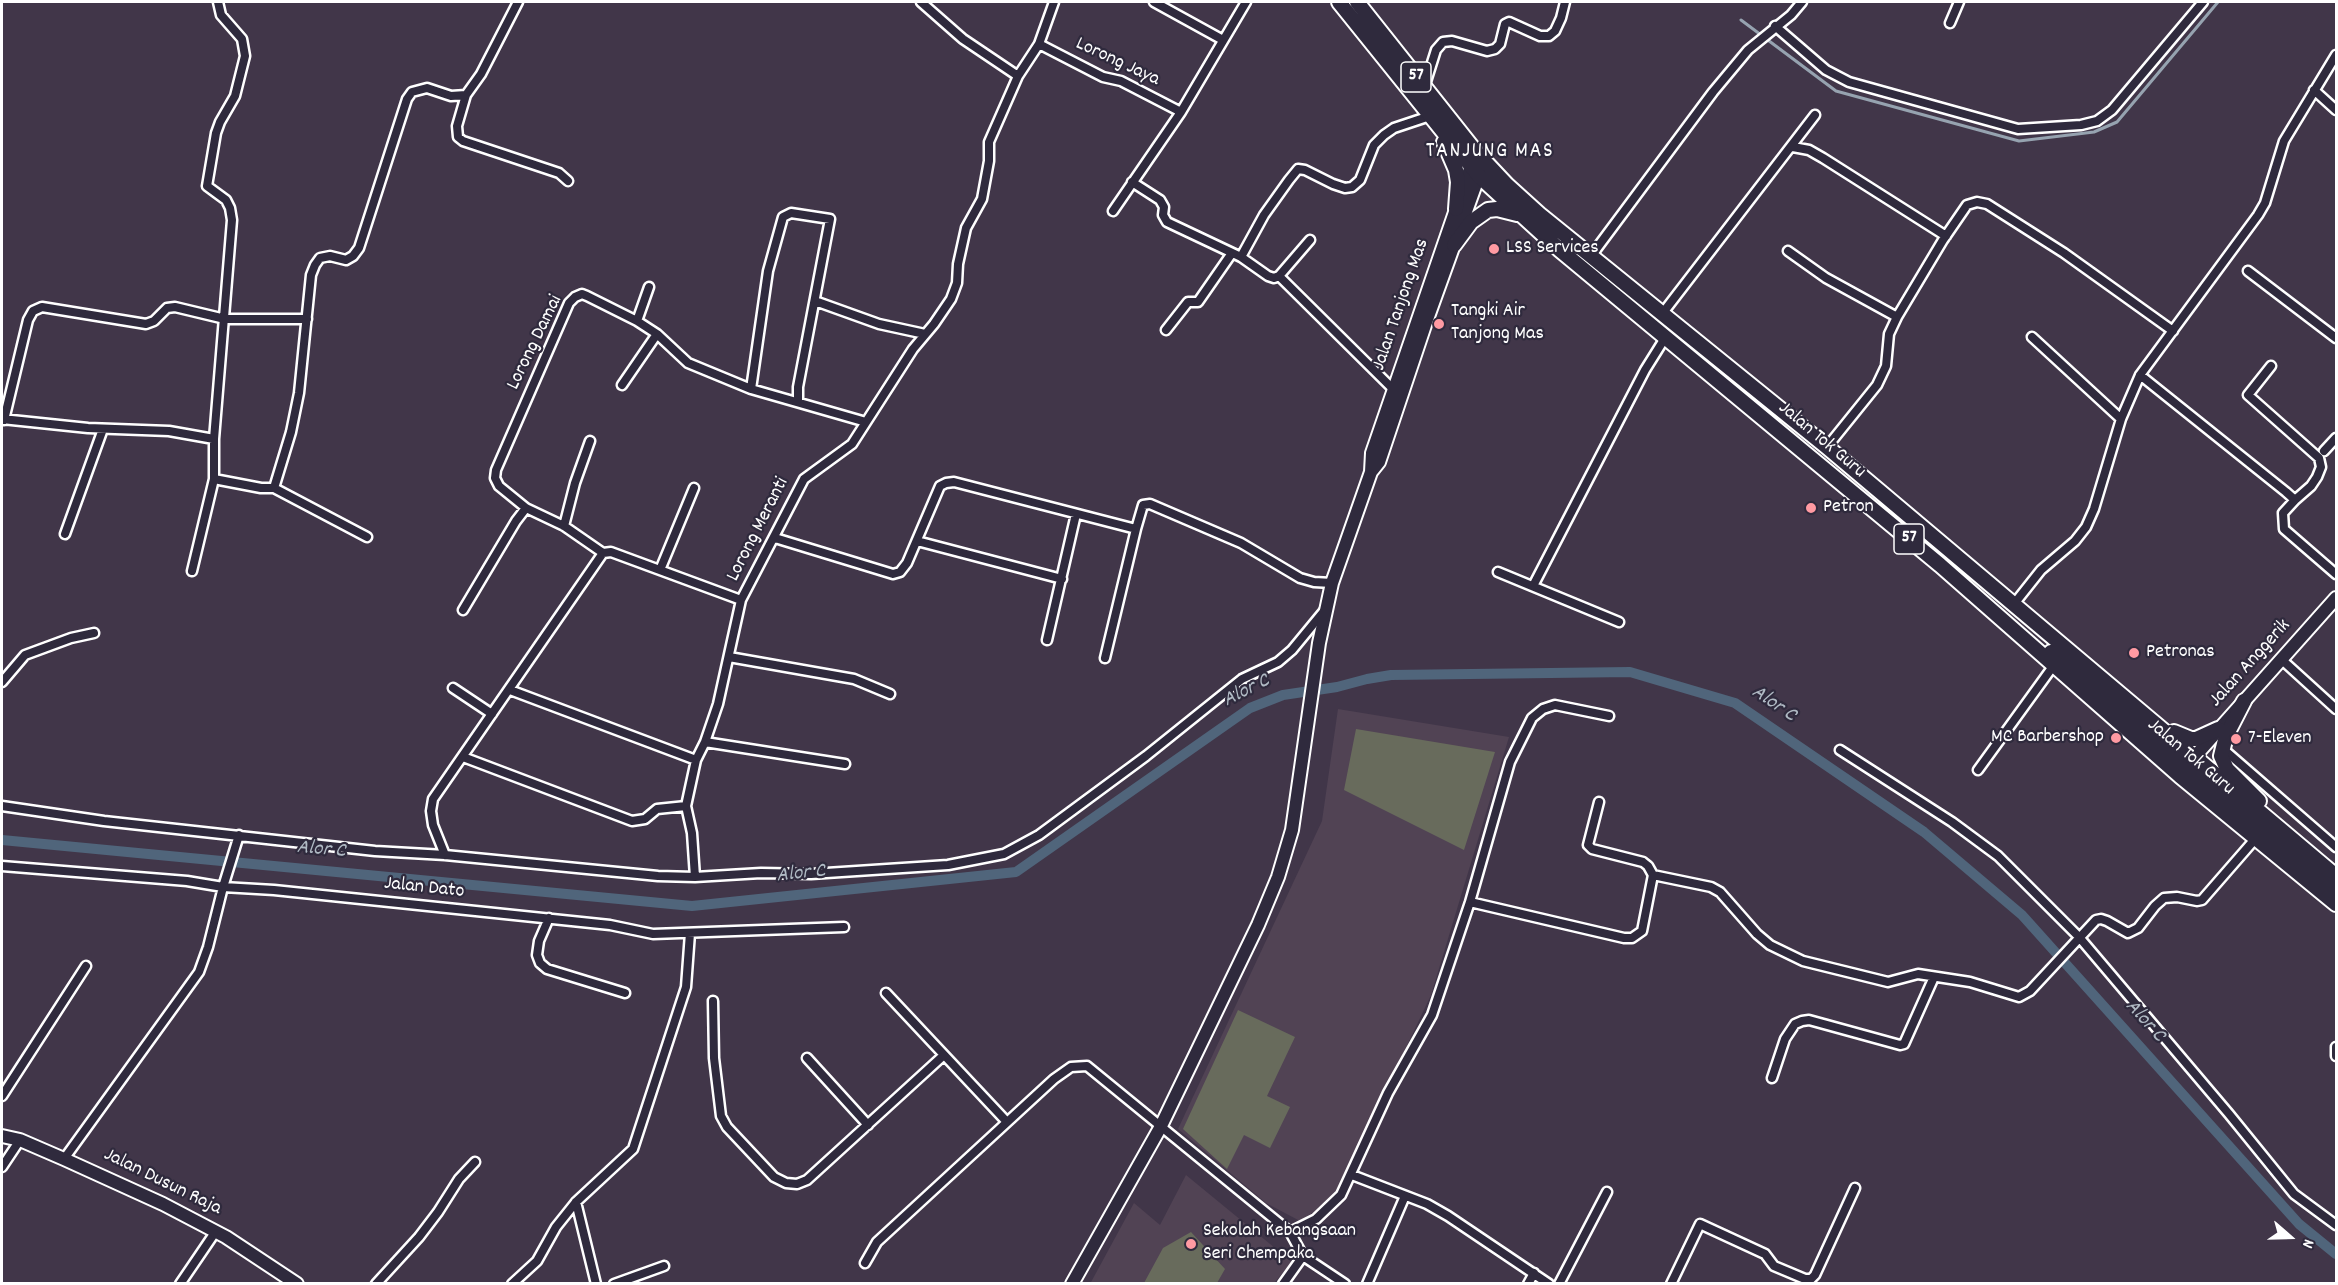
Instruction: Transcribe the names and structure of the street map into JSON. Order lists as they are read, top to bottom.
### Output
{
  "streets": {
    "main road": [
      "57",
      "Jalan Tanjong Mas",
      "Jalan Tok Guru",
      "Jalan Anggerik",
      "Jalan Dusun Raja"
    ],
    "street": [
      "Lorong Jaya",
      "Lorong Damai",
      "Lorong Meranti",
      "Jalan Dato"
    ]
  },
  "crossings": [
    ["Lorong Jaya", "Lorong Meranti"],
    ["Jalan Tanjong Mas", "Jalan Tok Guru"],
    ["Lorong Damai", "Lorong Meranti"],
    ["Jalan Tok Guru", "Jalan Anggerik"]
  ],
  "districts": ["TANJUNG MAS"],
  "water": ["Alor C"],
  "places": [
    "LSS Services",
    "Tangki Air Tanjong Mas",
    "Petron",
    "Petronas",
    "MC Barbershop",
    "7-Eleven",
    "Sekolah Kebangsaan Seri Chempaka"
  ],
  "north": "right"
}
